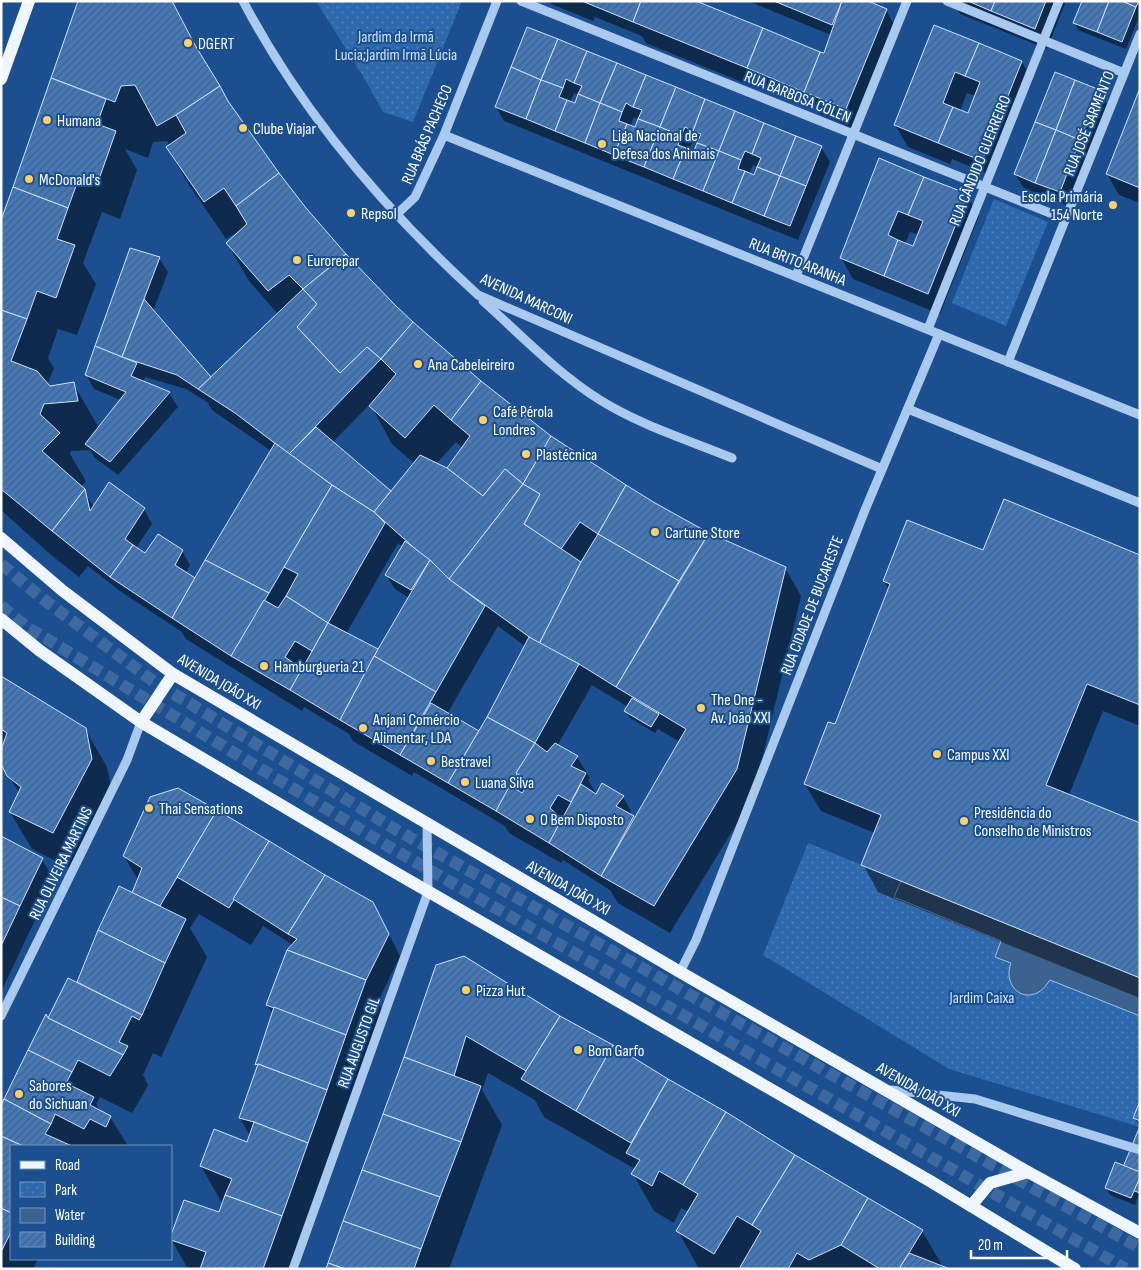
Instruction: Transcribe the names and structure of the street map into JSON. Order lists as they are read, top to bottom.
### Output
{
  "streets": {
    "main road": ["AVENIDA JOÃO XXI"],
    "street": [
      "RUA BARBOSA CÓLEN",
      "RUA JOSÉ SARMENTO",
      "RUA BRÁS PACHECO",
      "RUA CÂNDIDO GUERREIRO",
      "RUA BRITO ARANHA",
      "AVENIDA MARCONI",
      "RUA CIDADE DE BUCARESTE",
      "RUA OLIVEIRA MARTINS",
      "RUA AUGUSTO GIL"
    ]
  },
  "crossings": [
    ["RUA BARBOSA CÓLEN", "RUA JOSÉ SARMENTO"],
    ["RUA BARBOSA CÓLEN", "RUA CÂNDIDO GUERREIRO"],
    ["RUA JOSÉ SARMENTO", "RUA BRITO ARANHA"],
    ["RUA BRÁS PACHECO", "RUA BRITO ARANHA"],
    ["RUA BRÁS PACHECO", "AVENIDA MARCONI"],
    ["RUA CÂNDIDO GUERREIRO", "RUA BRITO ARANHA"],
    ["RUA BRITO ARANHA", "RUA CIDADE DE BUCARESTE"],
    ["AVENIDA MARCONI", "RUA CIDADE DE BUCARESTE"],
    ["RUA CIDADE DE BUCARESTE", "AVENIDA JOÃO XXI"],
    ["AVENIDA JOÃO XXI", "RUA AUGUSTO GIL"]
  ],
  "parks": ["Jardim da Irmã Lucia;Jardim Irmã Lúcia", "Jardim Caixa"],
  "places": [
    "DGERT",
    "Humana",
    "Clube Viajar",
    "Liga Nacional de Defesa dos Animais",
    "McDonald's",
    "Escola Primária 154 Norte",
    "Repsol",
    "Eurorepar",
    "Ana Cabeleireiro",
    "Café Pérola Londres",
    "Plastécnica",
    "Cartune Store",
    "Hamburgueria 21",
    "The One - Av. João XXI",
    "Anjani Comércio Alimentar, LDA",
    "Campus XXI",
    "Bestravel",
    "Luana Silva",
    "Thai Sensations",
    "O Bem Disposto",
    "Presidência do Conselho de Ministros",
    "Pizza Hut",
    "Bom Garfo",
    "Sabores do Sichuan"
  ],
  "legend": [
    "Road",
    "Park",
    "Water",
    "Building"
  ],
  "scale_bar": "20 m"
}
